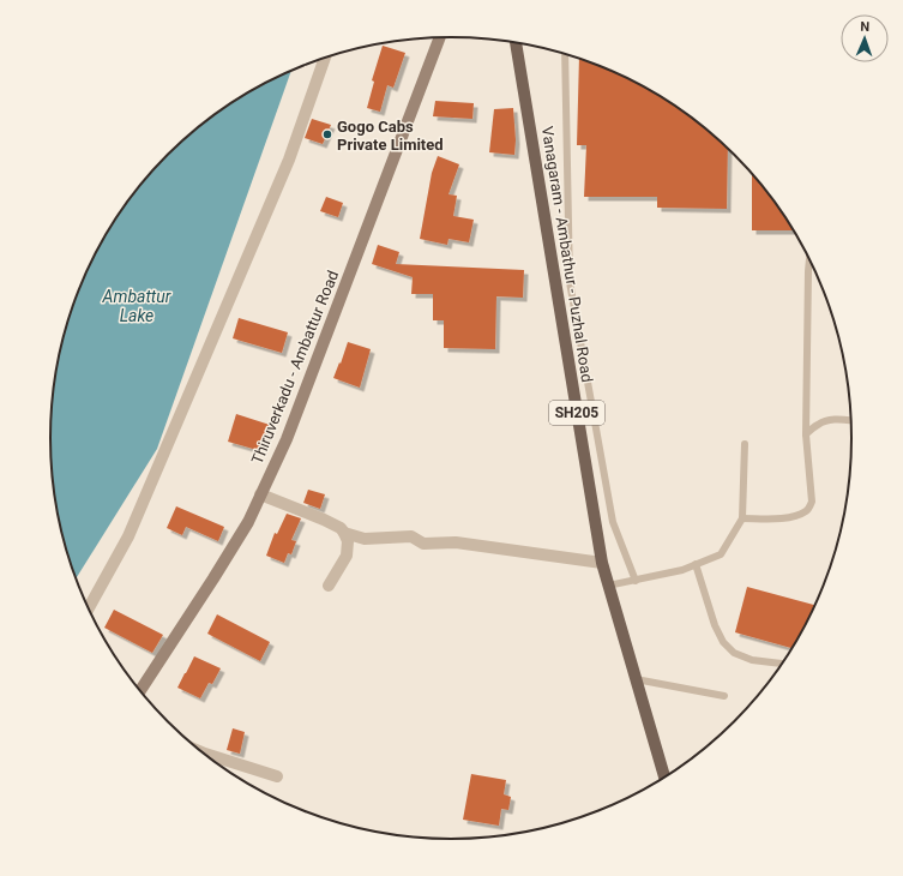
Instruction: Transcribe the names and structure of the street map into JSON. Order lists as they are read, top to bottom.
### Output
{
  "streets": {
    "main road": ["Vanagaram - Ambathur - Puzhal Road", "Thiruverkadu - Ambattur Road", "SH205"]
  },
  "water": ["Ambattur Lake"],
  "places": ["Gogo Cabs Private Limited"],
  "north": "top"
}
